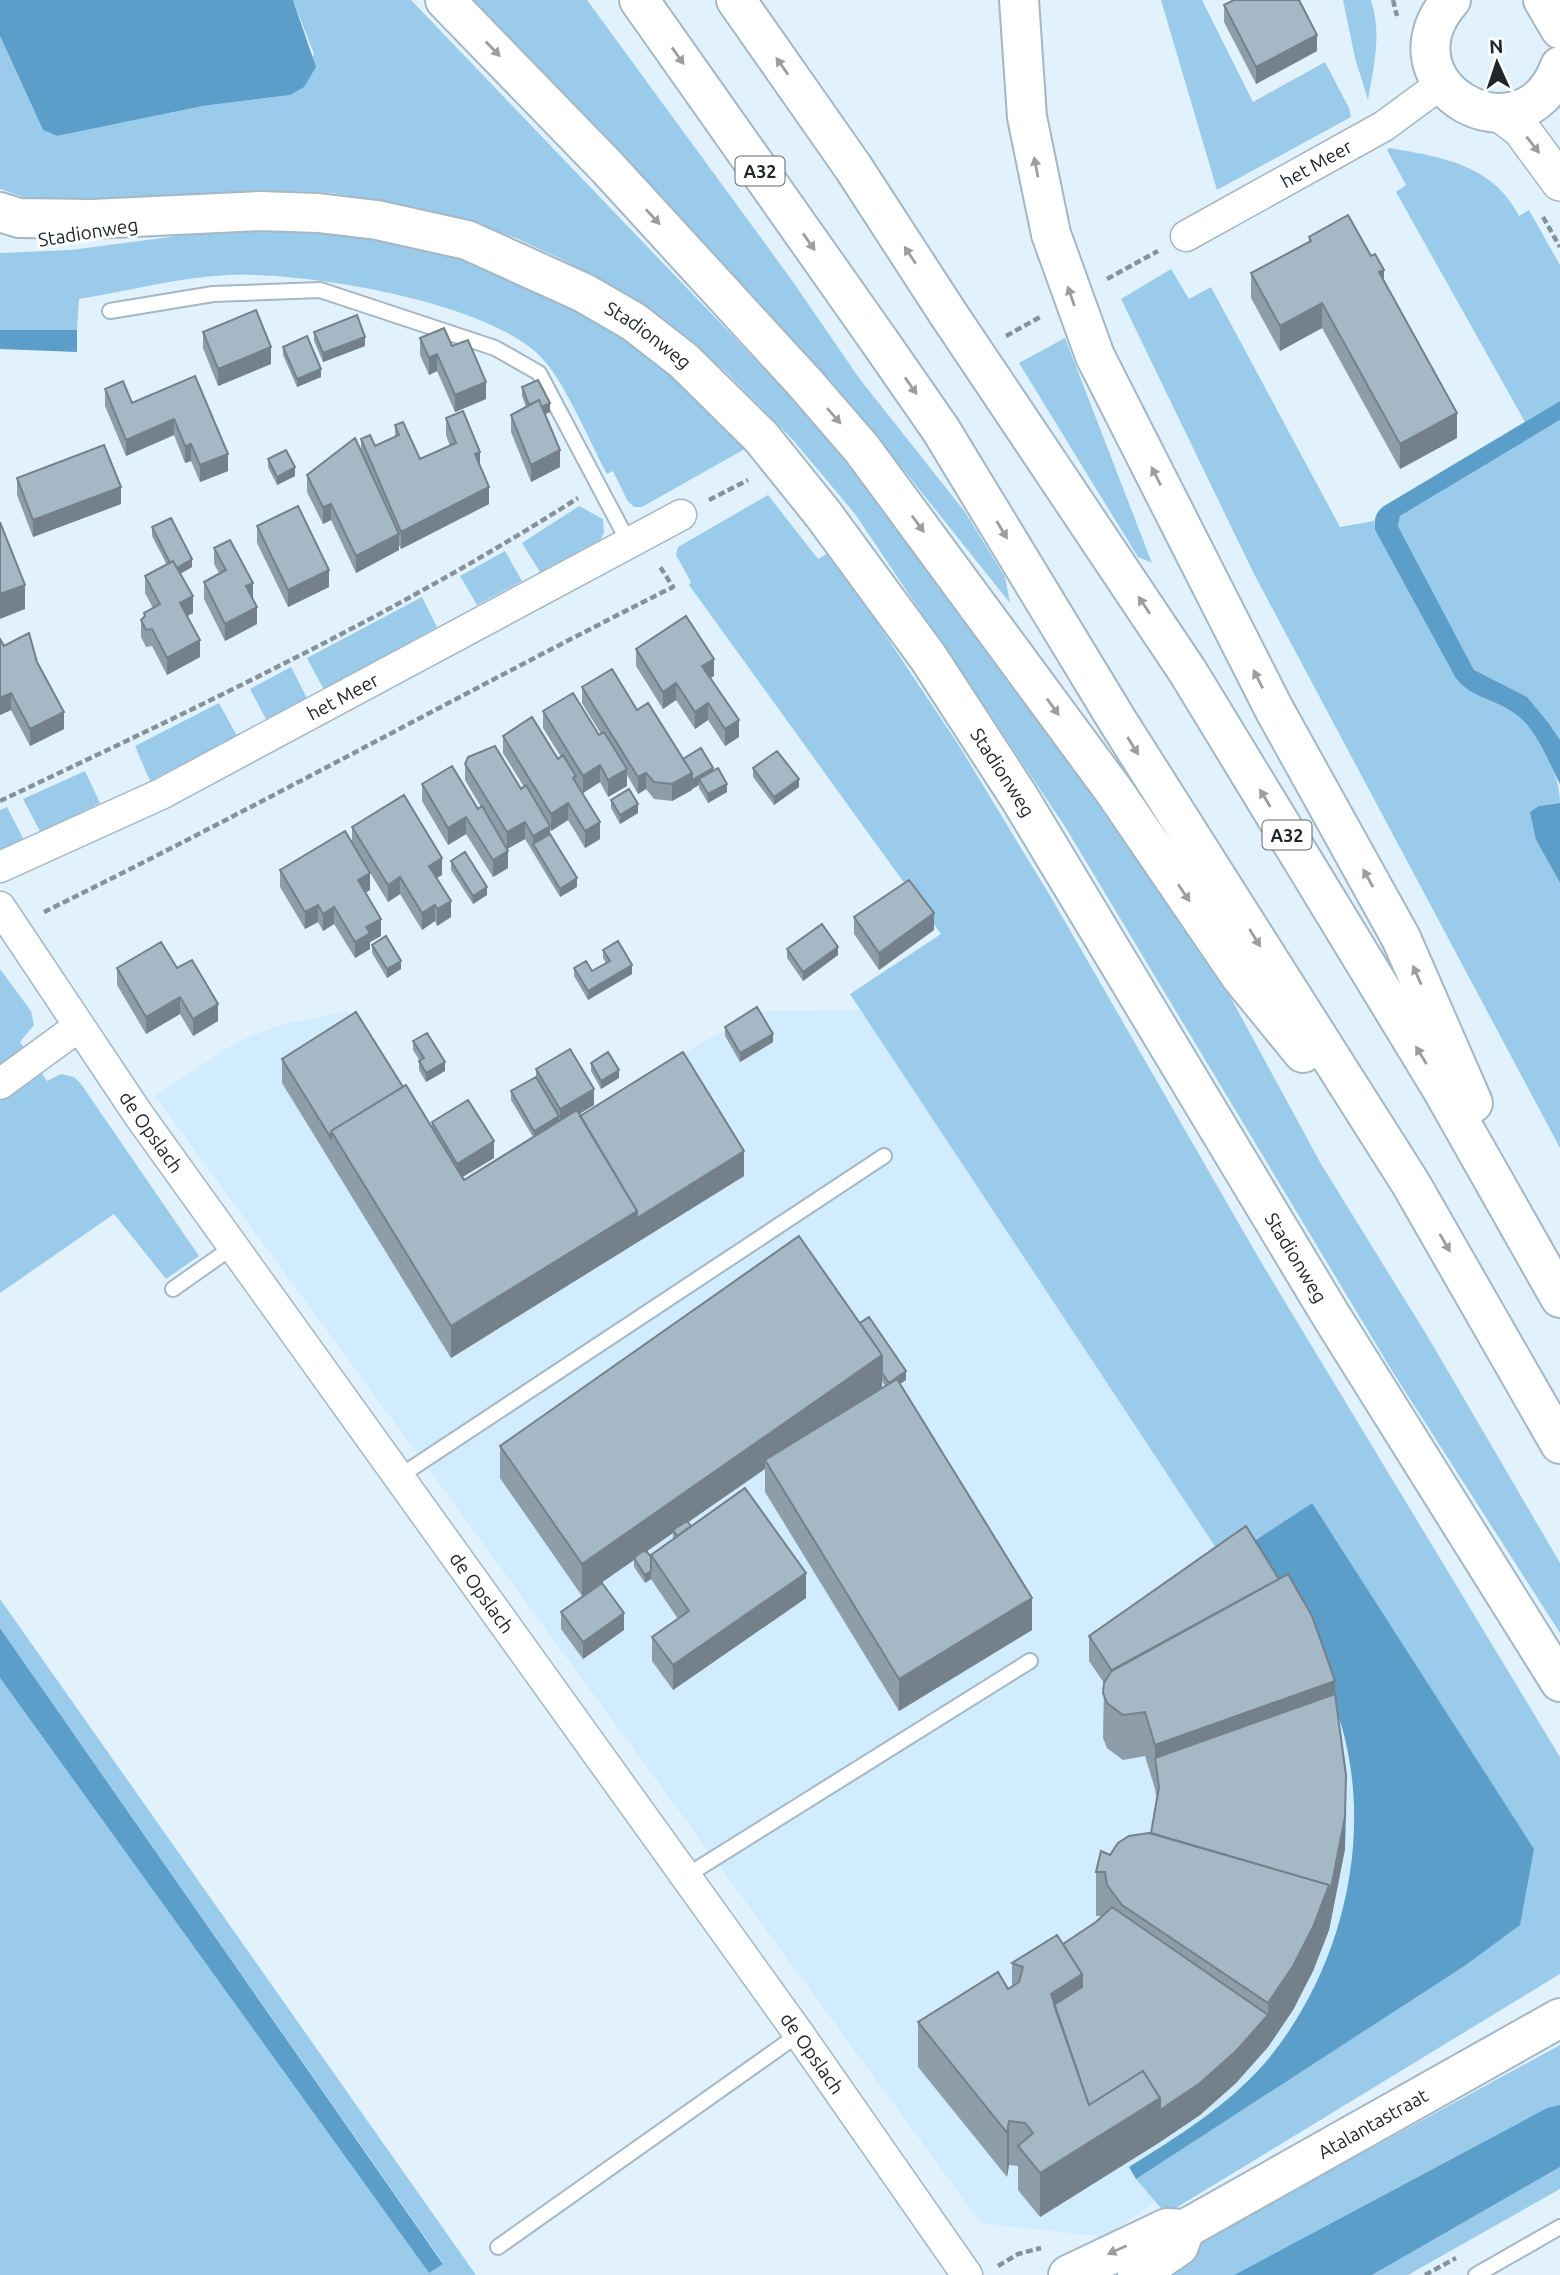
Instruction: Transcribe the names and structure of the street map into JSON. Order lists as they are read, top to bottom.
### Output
{
  "streets": {
    "main road": ["A32", "Stadionweg", "Atalantastraat"],
    "street": ["het Meer", "de Opslach"]
  },
  "north": "top"
}
